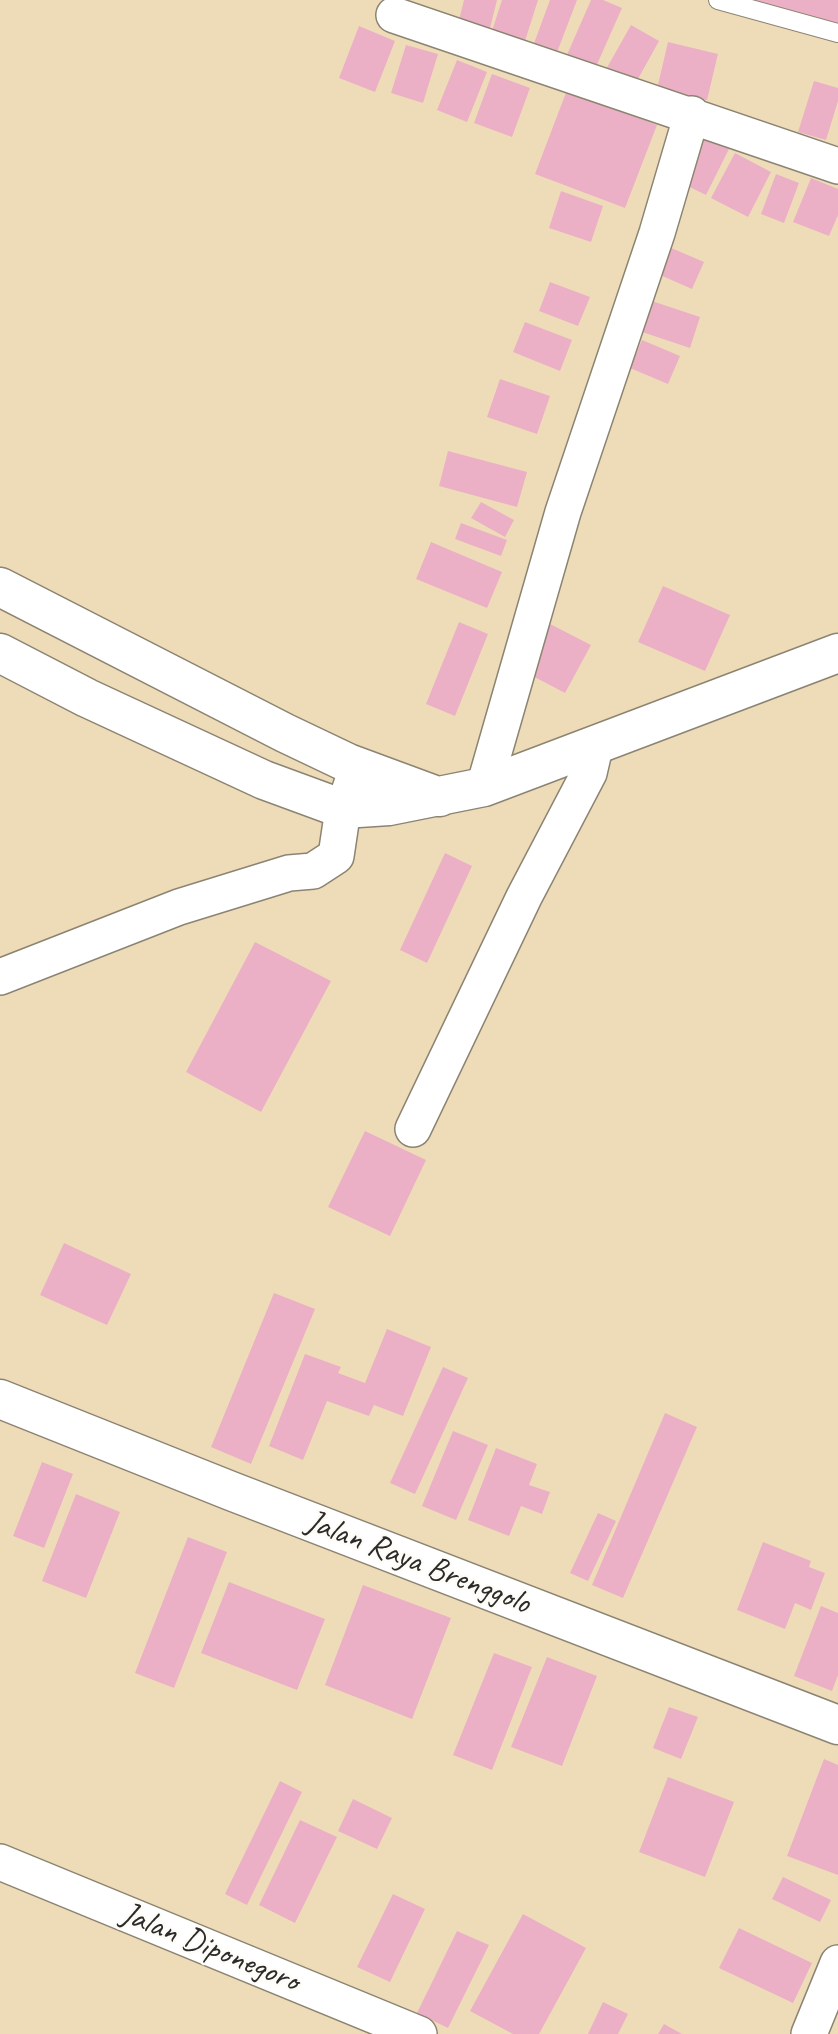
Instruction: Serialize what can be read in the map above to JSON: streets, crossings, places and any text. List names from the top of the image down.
{
  "streets": {
    "main road": ["Jalan Raya Brenggolo"],
    "street": ["Jalan Diponegoro"]
  }
}
